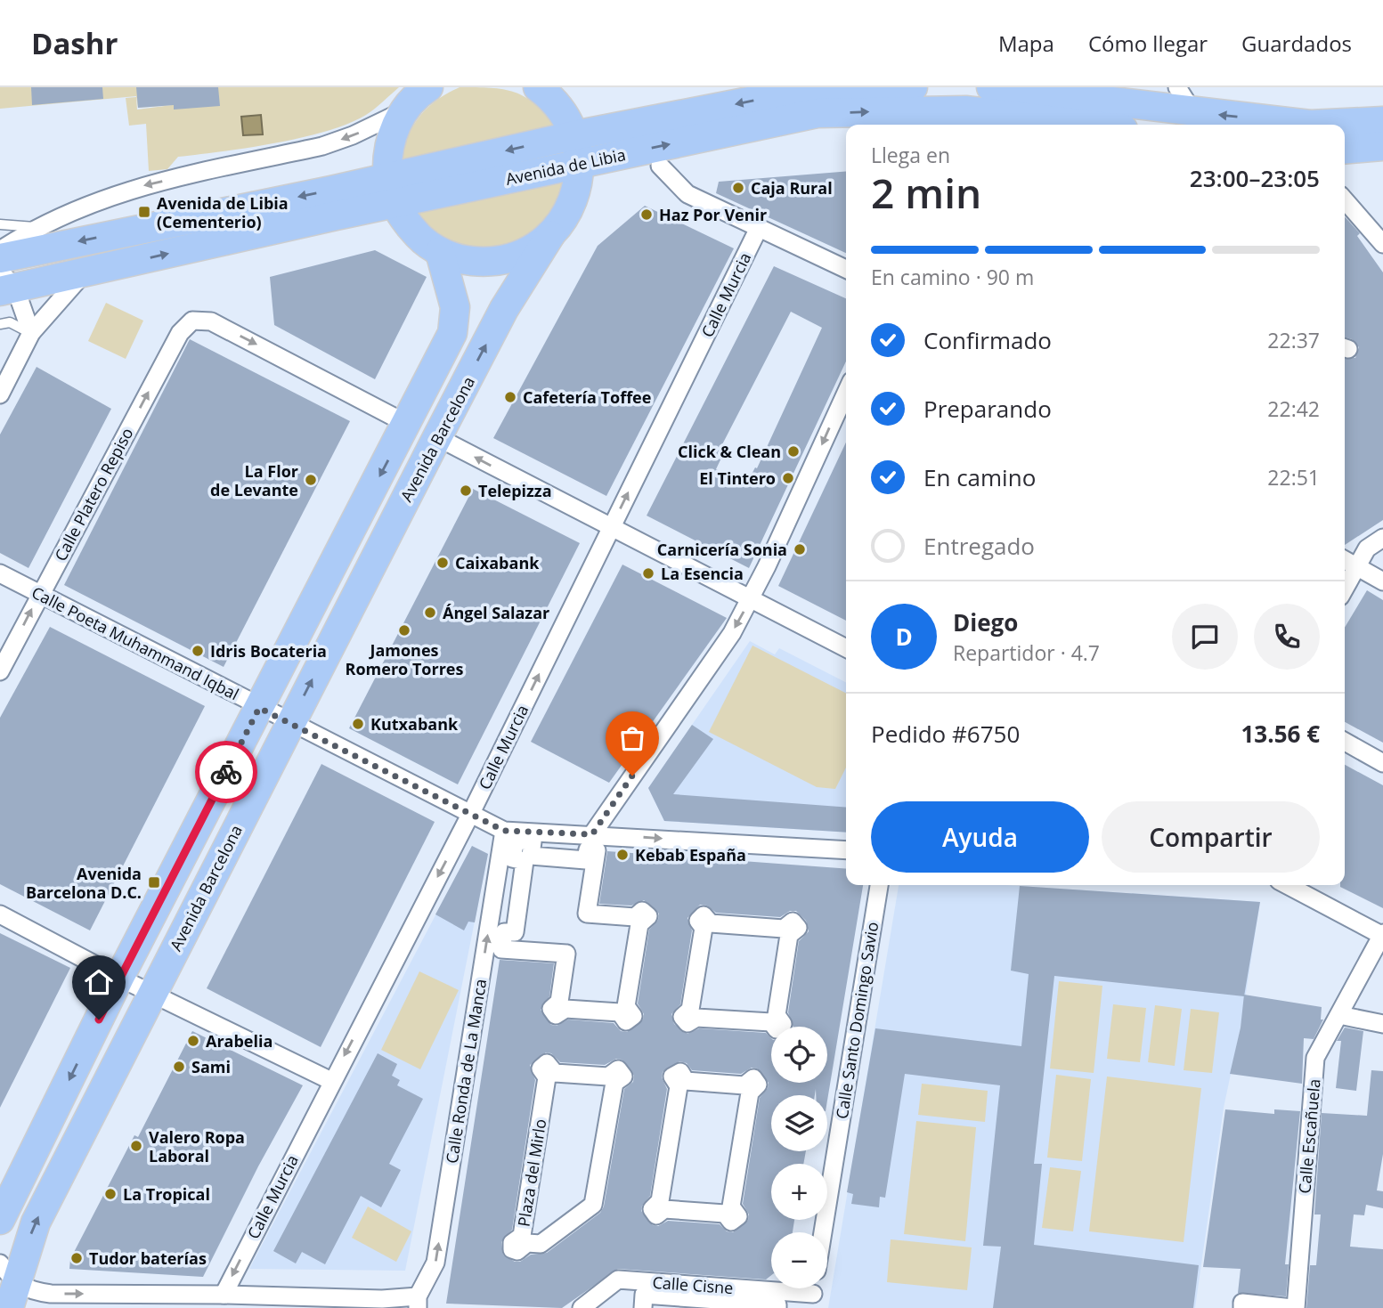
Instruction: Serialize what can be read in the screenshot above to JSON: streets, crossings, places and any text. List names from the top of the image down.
{
  "streets": {
    "main road": ["Avenida de Libia", "Avenida Barcelona"],
    "street": [
      "Calle Murcia",
      "Calle Platero Repiso",
      "Calle Poeta Muhammand Iqbal",
      "Calle Santo Domingo Savio",
      "Calle Ronda de La Manca",
      "Calle Escañuela",
      "Plaza del Mirlo",
      "Calle Cisne"
    ]
  },
  "crossings": [
    ["Avenida de Libia", "Avenida Barcelona"],
    ["Calle Murcia", "Calle Poeta Muhammand Iqbal"],
    ["Avenida Barcelona", "Calle Platero Repiso"],
    ["Avenida Barcelona", "Calle Poeta Muhammand Iqbal"],
    ["Calle Platero Repiso", "Calle Poeta Muhammand Iqbal"],
    ["Calle Poeta Muhammand Iqbal", "Calle Ronda de La Manca"]
  ],
  "one_way": ["Calle Ronda de La Manca"],
  "places": {
    "other": [
      "Caja Rural",
      "Haz Por Venir",
      "Cafetería Toffee",
      "Click & Clean",
      "El Tintero",
      "La Flor de Levante",
      "Telepizza",
      "Carnicería Sonia",
      "Caixabank",
      "La Esencia",
      "Ángel Salazar",
      "Jamones Romero Torres",
      "Idris Bocateria",
      "Kutxabank",
      "Kebab España",
      "Arabelia",
      "Sami",
      "Valero Ropa Laboral",
      "La Tropical",
      "Tudor baterías"
    ],
    "transit": ["Avenida de Libia (Cementerio)", "Avenida Barcelona D.C."]
  },
  "page": {
    "header": "Dashr",
    "nav": ["Mapa", "Cómo llegar", "Guardados"],
    "heading": ["2 min", "Llega en", "23:00–23:05"],
    "panel": [
      "Diego",
      "Repartidor · 4.7",
      "Pedido #6750",
      "13.56 €"
    ],
    "bar": "En camino · 90 m",
    "list": [
      ["Confirmado", "22:37"],
      ["Preparando", "22:42"],
      ["En camino", "22:51"],
      "Entregado"
    ],
    "round": "D",
    "buttons": ["Ayuda", "Compartir"],
    "map_buttons": ["+", "−"]
  }
}
